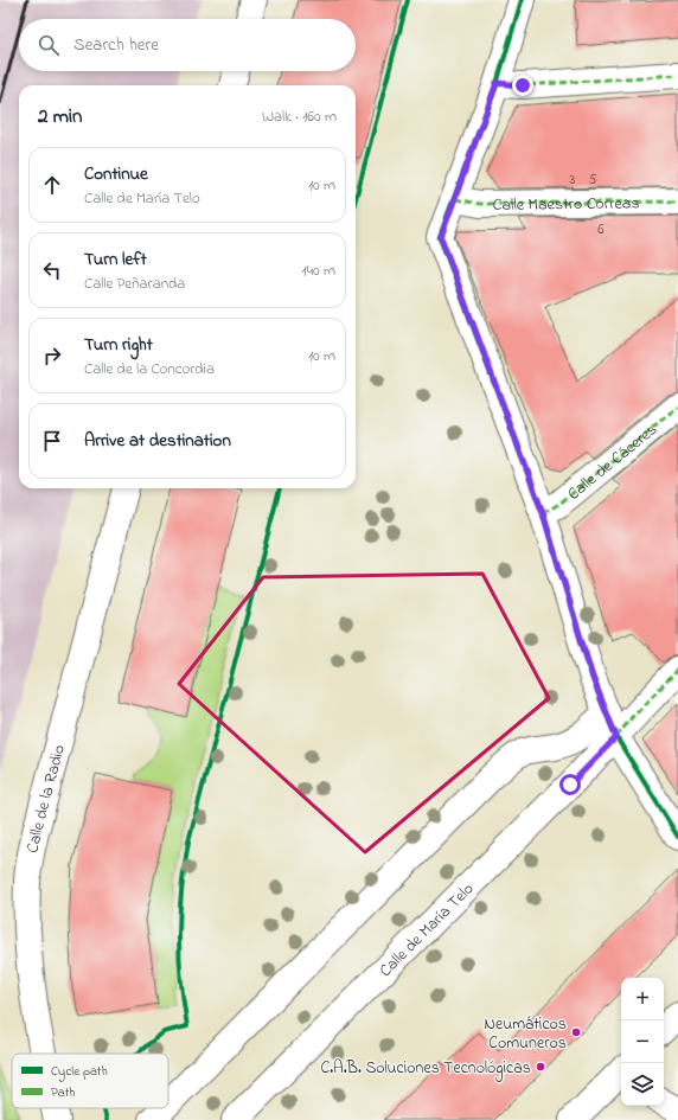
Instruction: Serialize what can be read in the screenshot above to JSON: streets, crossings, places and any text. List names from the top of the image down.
{
  "streets": {
    "street": [
      "Calle Maestro Correas",
      "Calle de Cáceres",
      "Calle de la Radio",
      "Calle de María Telo"
    ]
  },
  "places": ["Neumáticos Comuneros", "C.A.B. Soluciones Tecnológicas"],
  "house_numbers": ["3", "5", "6"],
  "legend": ["Cycle path", "Path"],
  "page": {
    "search": "Search here",
    "heading": ["2 min", "Walk · 160 m"],
    "list": [
      ["Continue", "Calle de María Telo", "10 m"],
      ["Turn left", "Calle Peñaranda", "140 m"],
      ["Turn right", "Calle de la Concordia", "10 m"],
      "Arrive at destination"
    ],
    "map_buttons": ["+", "−"]
  }
}
